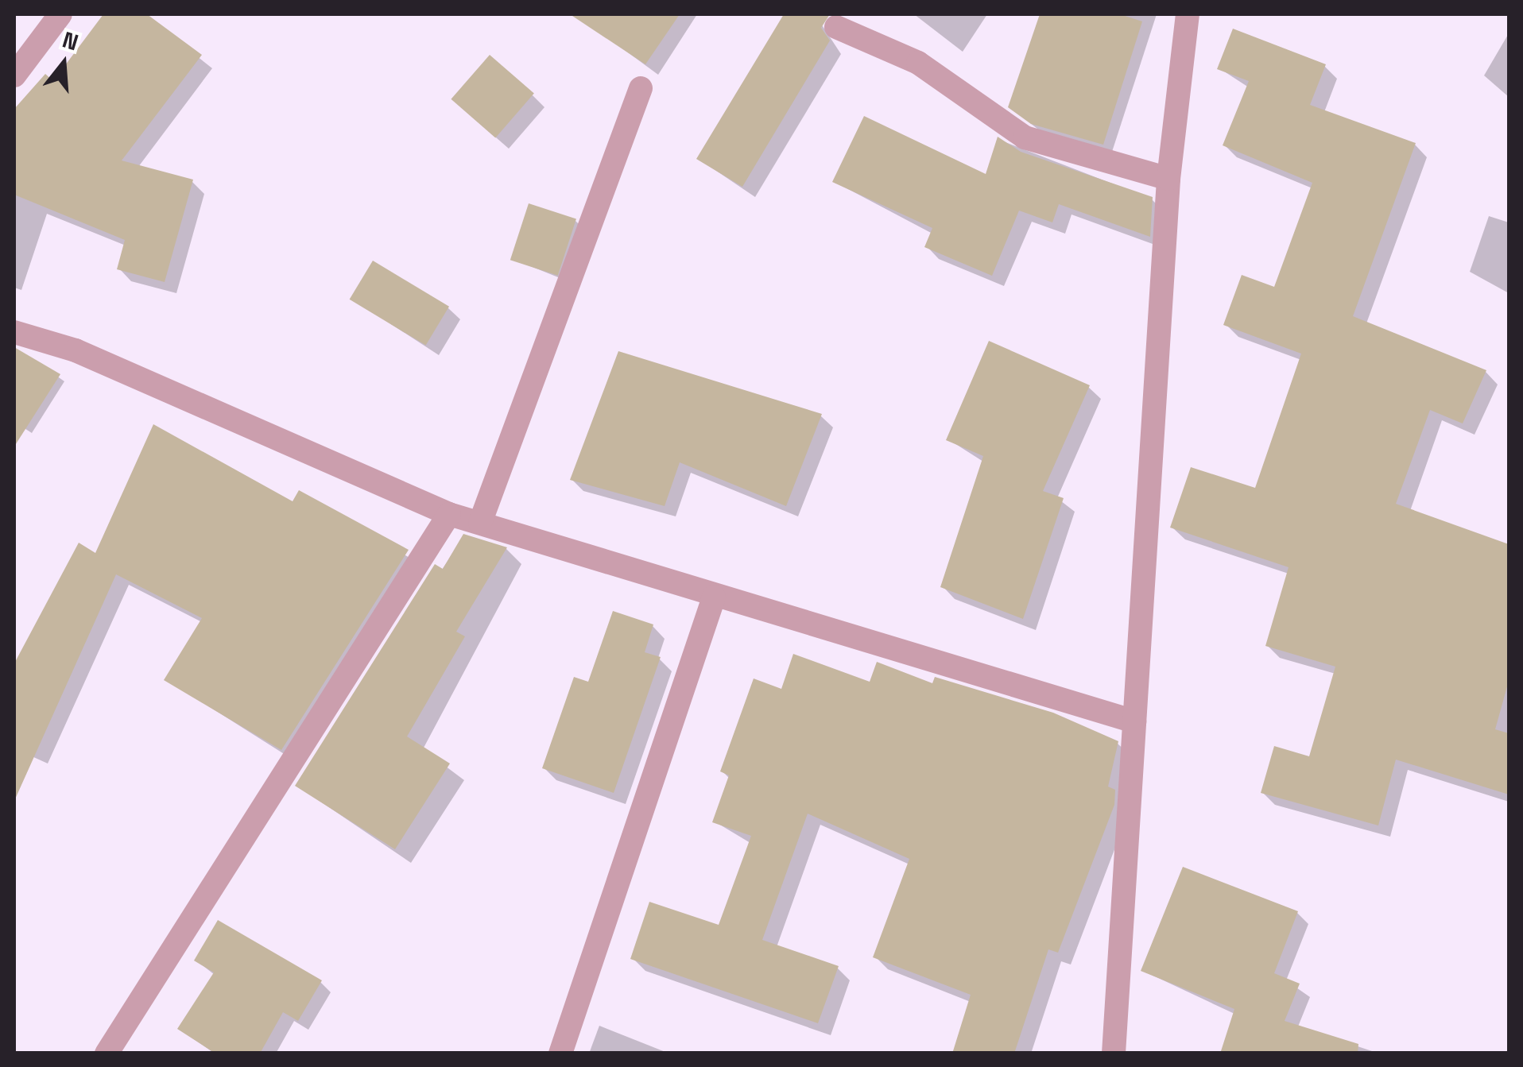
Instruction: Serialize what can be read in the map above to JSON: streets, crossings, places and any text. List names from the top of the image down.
{
  "north": "top"
}
